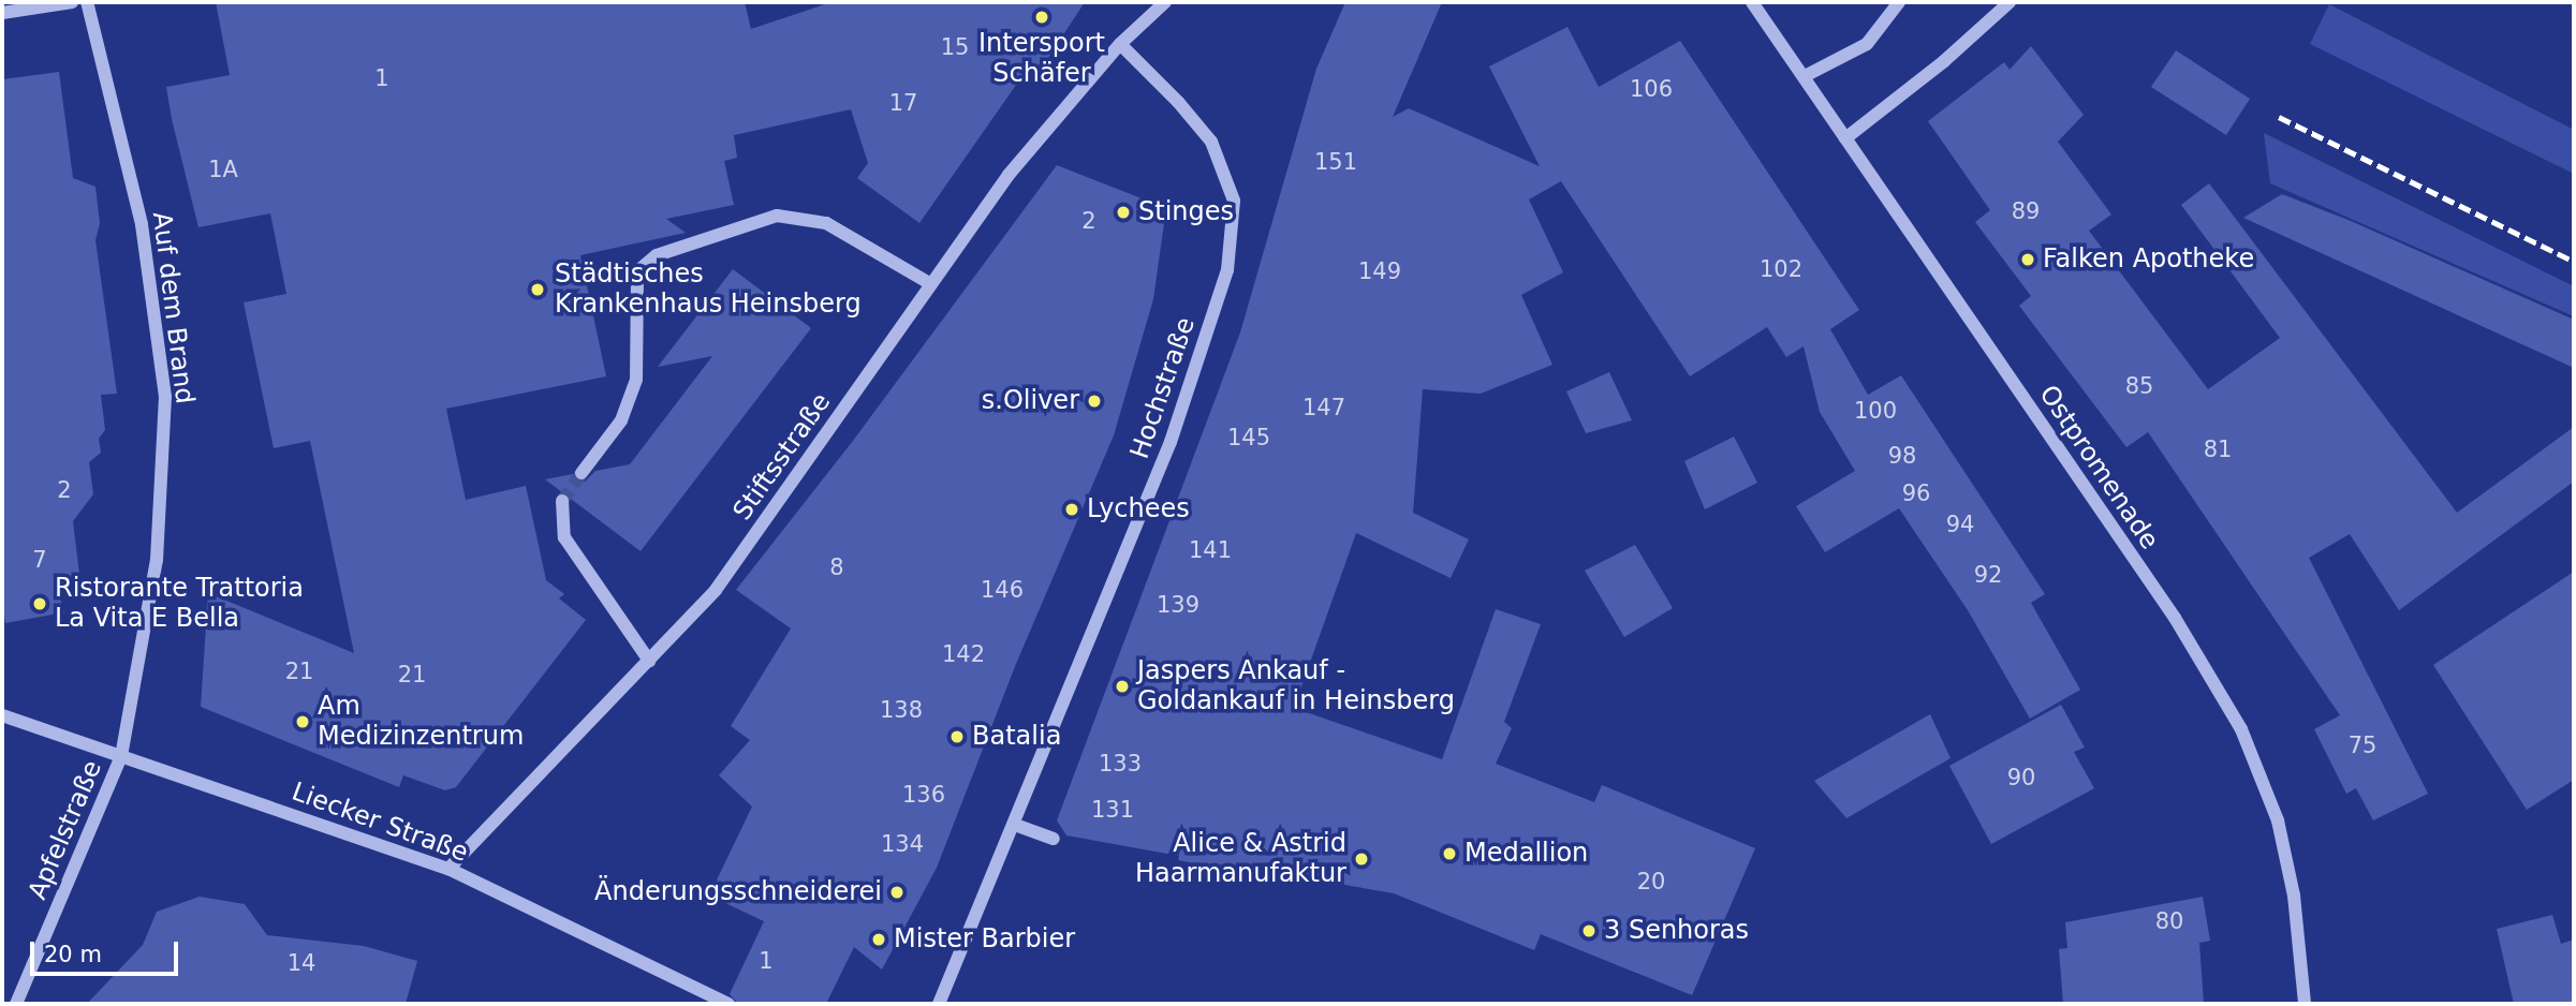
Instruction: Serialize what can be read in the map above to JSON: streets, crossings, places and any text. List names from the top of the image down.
{
  "streets": {
    "street": [
      "Auf dem Brand",
      "Hochstraße",
      "Stiftsstraße",
      "Ostpromenade",
      "Liecker Straße",
      "Apfelstraße"
    ]
  },
  "crossings": [
    ["Auf dem Brand", "Liecker Straße"],
    ["Auf dem Brand", "Apfelstraße"],
    ["Hochstraße", "Stiftsstraße"],
    ["Stiftsstraße", "Liecker Straße"],
    ["Liecker Straße", "Apfelstraße"]
  ],
  "places": [
    "Intersport Schäfer",
    "Stinges",
    "Falken Apotheke",
    "Städtisches Krankenhaus Heinsberg",
    "s.Oliver",
    "Lychees",
    "Ristorante Trattoria La Vita E Bella",
    "Jaspers Ankauf - Goldankauf in Heinsberg",
    "Am Medizinzentrum",
    "Batalia",
    "Medallion",
    "Alice & Astrid Haarmanufaktur",
    "Änderungsschneiderei",
    "3 Senhoras",
    "Mister Barbier"
  ],
  "house_numbers": [
    "15",
    "1",
    "106",
    "17",
    "151",
    "1A",
    "89",
    "2",
    "102",
    "149",
    "85",
    "147",
    "100",
    "145",
    "81",
    "98",
    "2",
    "96",
    "94",
    "141",
    "7",
    "8",
    "92",
    "146",
    "139",
    "142",
    "21",
    "21",
    "138",
    "75",
    "133",
    "90",
    "136",
    "131",
    "134",
    "20",
    "80",
    "1",
    "14"
  ],
  "scale_bar": "20 m"
}
